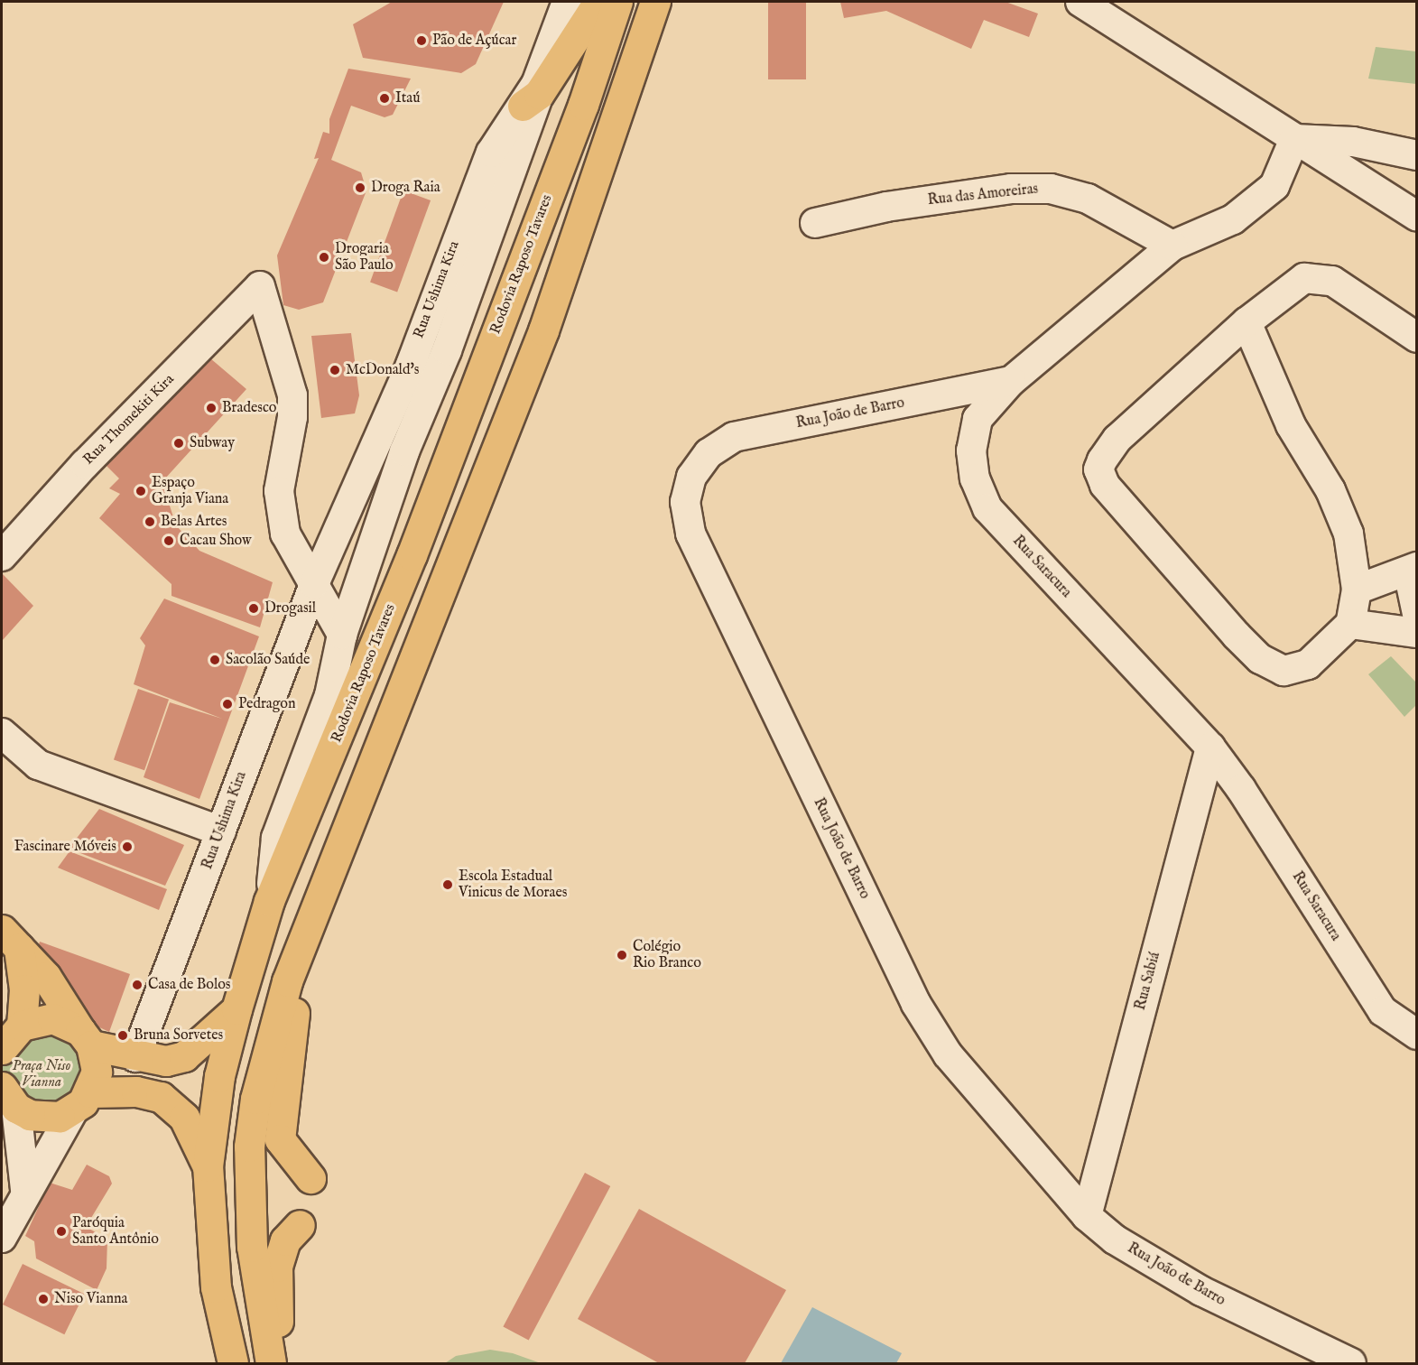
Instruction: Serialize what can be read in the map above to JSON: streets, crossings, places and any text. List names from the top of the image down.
{
  "streets": {
    "main road": ["Rodovia Raposo Tavares"],
    "street": [
      "Rua das Amoreiras",
      "Rua Ushima Kira",
      "Rua João de Barro",
      "Rua Thomekiti Kira",
      "Rua Saracura",
      "Rua Sabiá"
    ]
  },
  "crossings": [
    ["Rua das Amoreiras", "Rua Saracura"],
    ["Rua Ushima Kira", "Rua Thomekiti Kira"],
    ["Rua João de Barro", "Rua Saracura"],
    ["Rua João de Barro", "Rua Sabiá"],
    ["Rua Saracura", "Rua Sabiá"]
  ],
  "parks": ["Praça Niso Vianna"],
  "places": [
    "Pão de Açúcar",
    "Itaú",
    "Droga Raia",
    "Drogaria São Paulo",
    "McDonald's",
    "Bradesco",
    "Subway",
    "Espaço Granja Viana",
    "Belas Artes",
    "Cacau Show",
    "Drogasil",
    "Sacolão Saúde",
    "Pedragon",
    "Fascinare Móveis",
    "Escola Estadual Vinicus de Moraes",
    "Colégio Rio Branco",
    "Casa de Bolos",
    "Bruna Sorvetes",
    "Paróquia Santo Antônio",
    "Niso Vianna"
  ]
}
